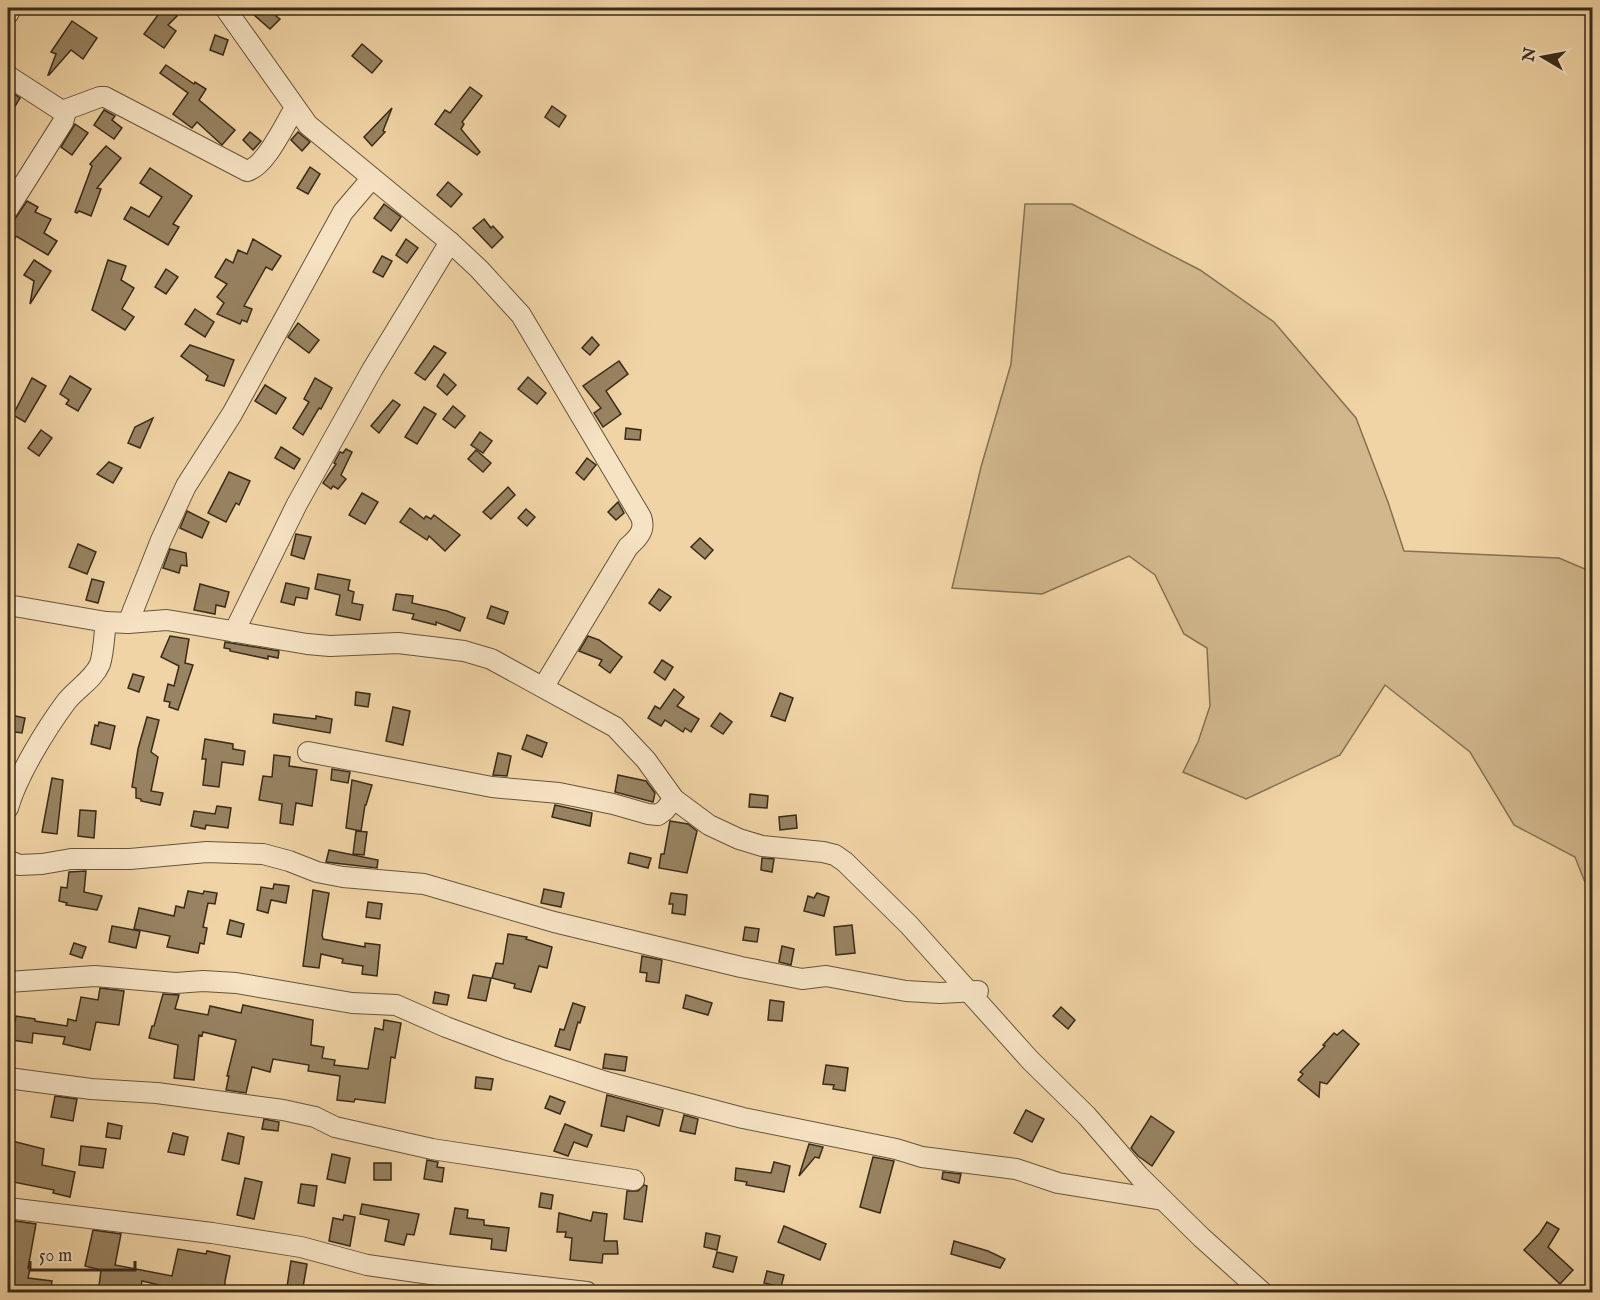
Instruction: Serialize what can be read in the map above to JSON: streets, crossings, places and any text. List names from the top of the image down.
{
  "scale_bar": "50 m",
  "north": "left"
}
